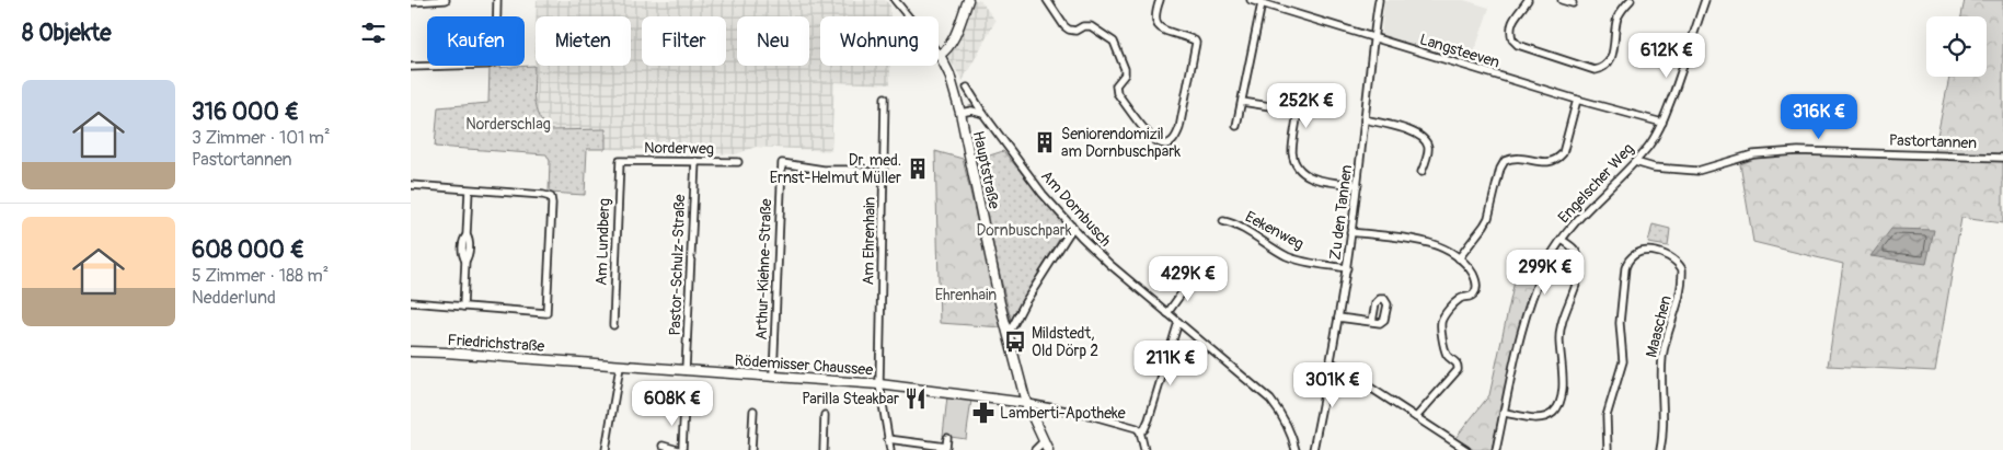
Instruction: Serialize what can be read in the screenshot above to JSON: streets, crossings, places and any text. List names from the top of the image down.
{
  "streets": {
    "street": [
      "Langsteeven",
      "Pastortannen",
      "Norderweg",
      "Hauptstraße",
      "Engelscher Weg",
      "Am Dornbusch",
      "Zu den Tannen",
      "Eekenweg",
      "Am Ehrenhain",
      "Am Lundberg",
      "Pastor-Schulz-Straße",
      "Arthur-Kiehne-Straße",
      "Maaschen",
      "Friedrichstraße",
      "Rödemisser Chaussee"
    ]
  },
  "crossings": [
    ["Langsteeven", "Engelscher Weg"],
    ["Langsteeven", "Zu den Tannen"],
    ["Pastortannen", "Engelscher Weg"],
    ["Norderweg", "Am Lundberg"],
    ["Norderweg", "Pastor-Schulz-Straße"],
    ["Hauptstraße", "Rödemisser Chaussee"],
    ["Zu den Tannen", "Eekenweg"],
    ["Am Ehrenhain", "Arthur-Kiehne-Straße"],
    ["Am Ehrenhain", "Rödemisser Chaussee"],
    ["Pastor-Schulz-Straße", "Rödemisser Chaussee"],
    ["Arthur-Kiehne-Straße", "Rödemisser Chaussee"],
    ["Friedrichstraße", "Rödemisser Chaussee"]
  ],
  "parks": ["Norderschlag", "Dornbuschpark", "Ehrenhain"],
  "places": {
    "building": ["Seniorendomizil am Dornbuschpark", "Dr. med. Ernst-Helmut Müller"],
    "bus stop": ["Mildstedt, Old Dörp 2"],
    "restaurant": ["Parilla Steakbar"],
    "pharmacy": ["Lamberti-Apotheke"]
  },
  "page": {
    "heading": "8 Objekte",
    "chip": [
      "Kaufen",
      "Mieten",
      "Filter",
      "Neu",
      "Wohnung"
    ],
    "price": [
      "612K €",
      "252K €",
      "316K €",
      "299K €",
      "429K €",
      "211K €",
      "301K €",
      "608K €"
    ],
    "list": [
      {
        "name": "316 000 €",
        "note": "3 Zimmer · 101 m² · Pastortannen"
      },
      {
        "name": "608 000 €",
        "note": "5 Zimmer · 188 m² · Nedderlund"
      }
    ]
  }
}
